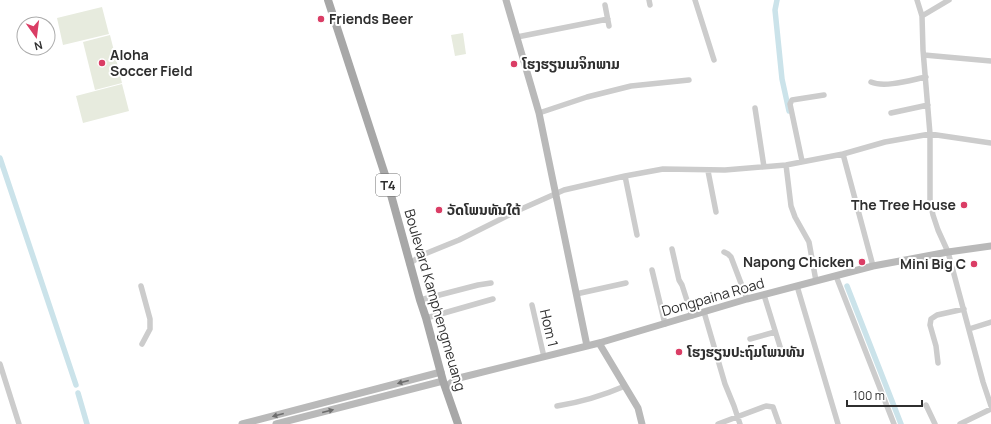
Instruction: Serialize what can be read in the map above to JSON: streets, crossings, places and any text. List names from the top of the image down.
{
  "streets": {
    "main road": ["T4", "Boulevard Kamphengmeuang"],
    "street": ["Dongpaina Road", "Hom 1"]
  },
  "crossings": [
    ["Dongpaina Road", "Boulevard Kamphengmeuang"],
    ["Dongpaina Road", "Hom 1"]
  ],
  "places": [
    "Friends Beer",
    "Aloha Soccer Field",
    "ໂຮງຮຽນເມຈິກພາມ",
    "The Tree House",
    "ວັດໂພນທັນໃຕ້",
    "Napong Chicken",
    "Mini Big C",
    "ໂຮງຮຽນປະຖົມໂພນທັນ"
  ],
  "scale_bar": "100 m",
  "north": "bottom"
}
